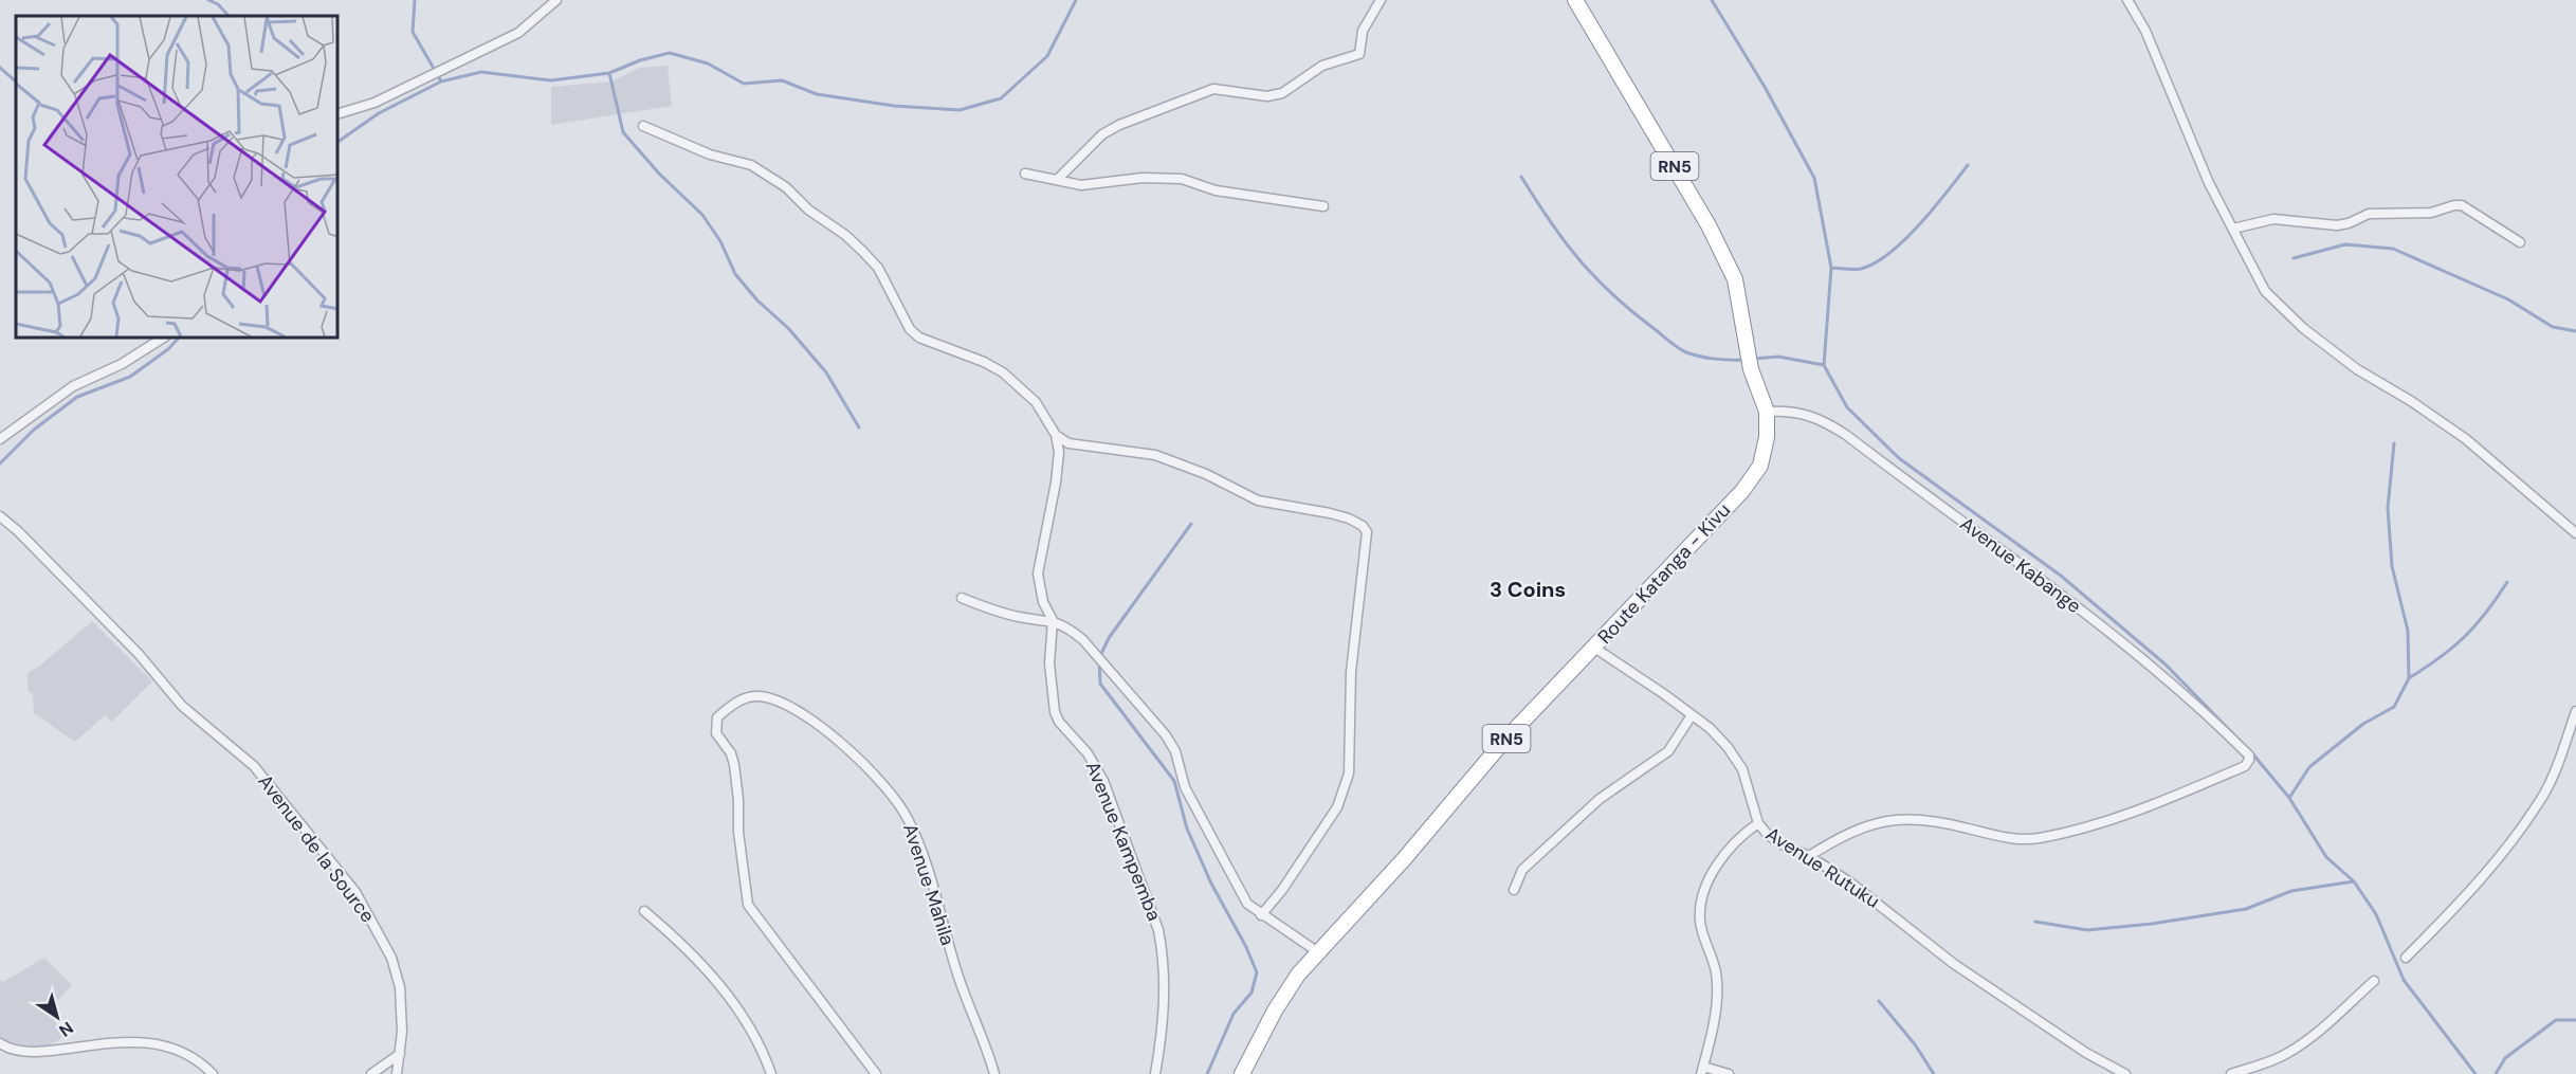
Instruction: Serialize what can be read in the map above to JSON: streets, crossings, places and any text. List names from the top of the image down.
{
  "streets": {
    "highway": ["RN5", "Route Katanga - Kivu"],
    "street": [
      "Avenue Kabange",
      "Avenue Kampemba",
      "Avenue de la Source",
      "Avenue Rutuku",
      "Avenue Mahila"
    ]
  },
  "crossings": [
    ["Avenue Kabange", "Route Katanga - Kivu"],
    ["Avenue Kabange", "Avenue Rutuku"],
    ["Route Katanga - Kivu", "Avenue Rutuku"]
  ],
  "districts": ["3 Coins"],
  "north": "bottom right"
}
